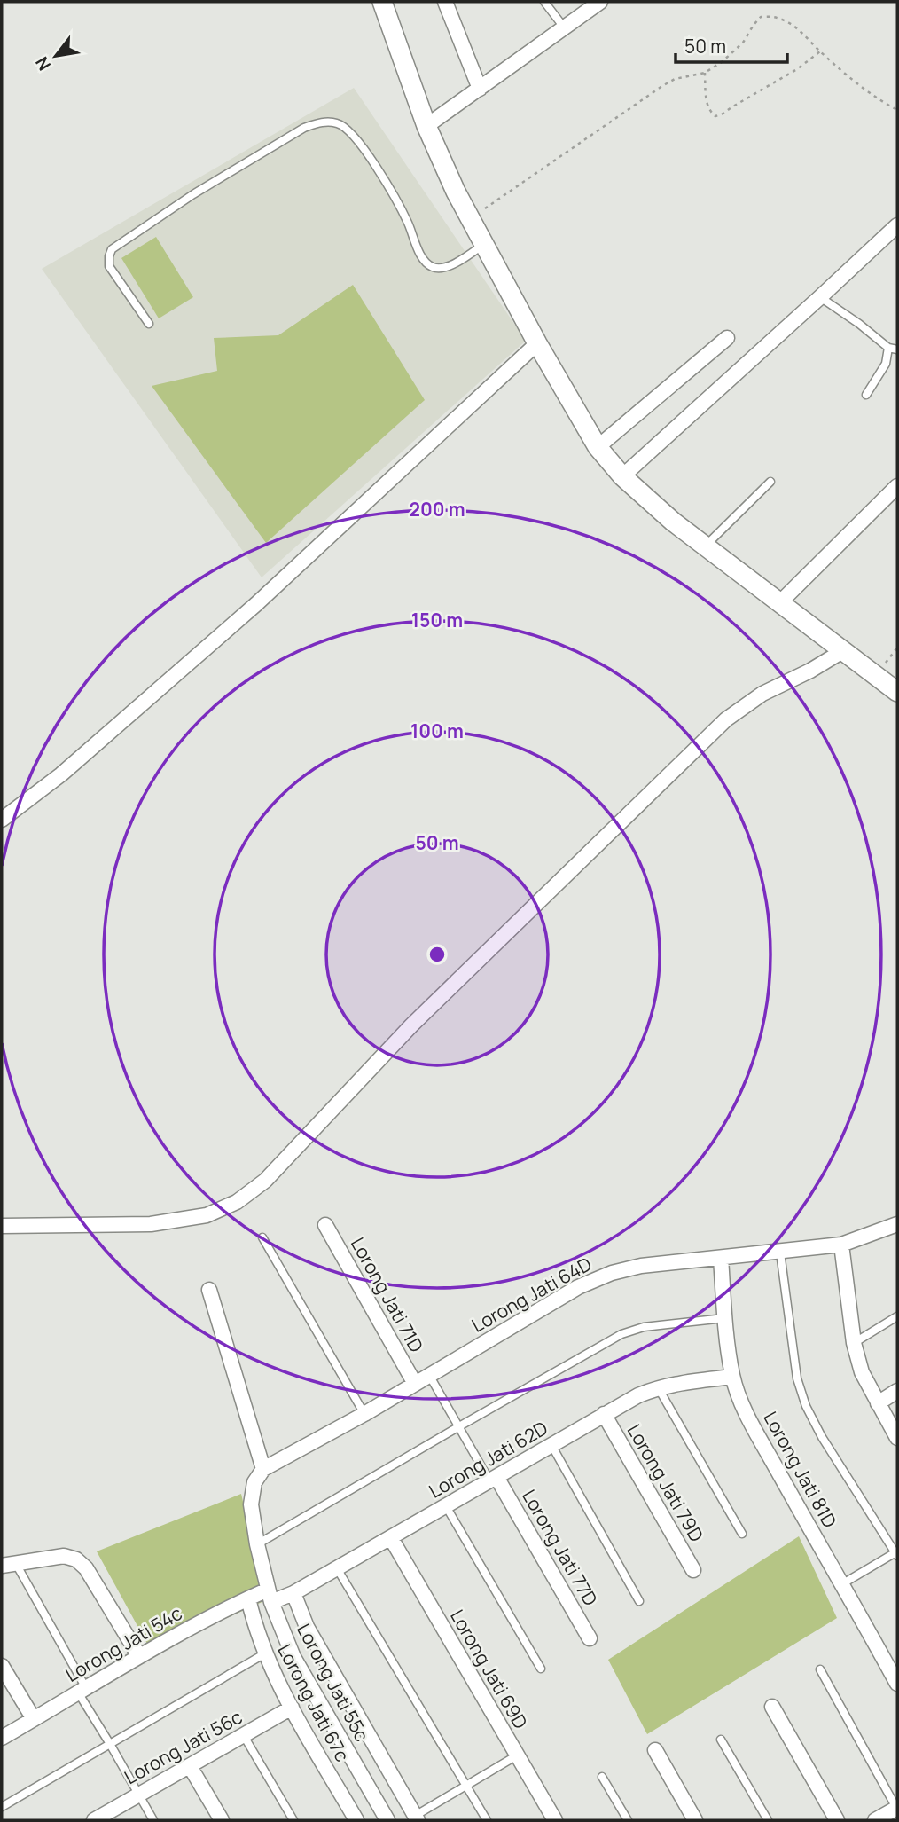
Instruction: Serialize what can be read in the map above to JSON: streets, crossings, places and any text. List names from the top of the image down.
{
  "streets": {
    "street": [
      "Lorong Jati 71D",
      "Lorong Jati 64D",
      "Lorong Jati 62D",
      "Lorong Jati 81D",
      "Lorong Jati 79D",
      "Lorong Jati 77D",
      "Lorong Jati 54c",
      "Lorong Jati 69D",
      "Lorong Jati 55c",
      "Lorong Jati 67c",
      "Lorong Jati 56c"
    ]
  },
  "crossings": [
    ["Lorong Jati 71D", "Lorong Jati 64D"],
    ["Lorong Jati 64D", "Lorong Jati 81D"],
    ["Lorong Jati 64D", "Lorong Jati 55c"],
    ["Lorong Jati 62D", "Lorong Jati 81D"],
    ["Lorong Jati 62D", "Lorong Jati 79D"],
    ["Lorong Jati 62D", "Lorong Jati 77D"],
    ["Lorong Jati 62D", "Lorong Jati 54c"],
    ["Lorong Jati 62D", "Lorong Jati 69D"],
    ["Lorong Jati 62D", "Lorong Jati 55c"],
    ["Lorong Jati 54c", "Lorong Jati 55c"],
    ["Lorong Jati 54c", "Lorong Jati 67c"],
    ["Lorong Jati 67c", "Lorong Jati 56c"]
  ],
  "scale_bar": "50 m",
  "north": "bottom left",
  "rings": [
    "200 m",
    "150 m",
    "100 m",
    "50 m"
  ]
}
